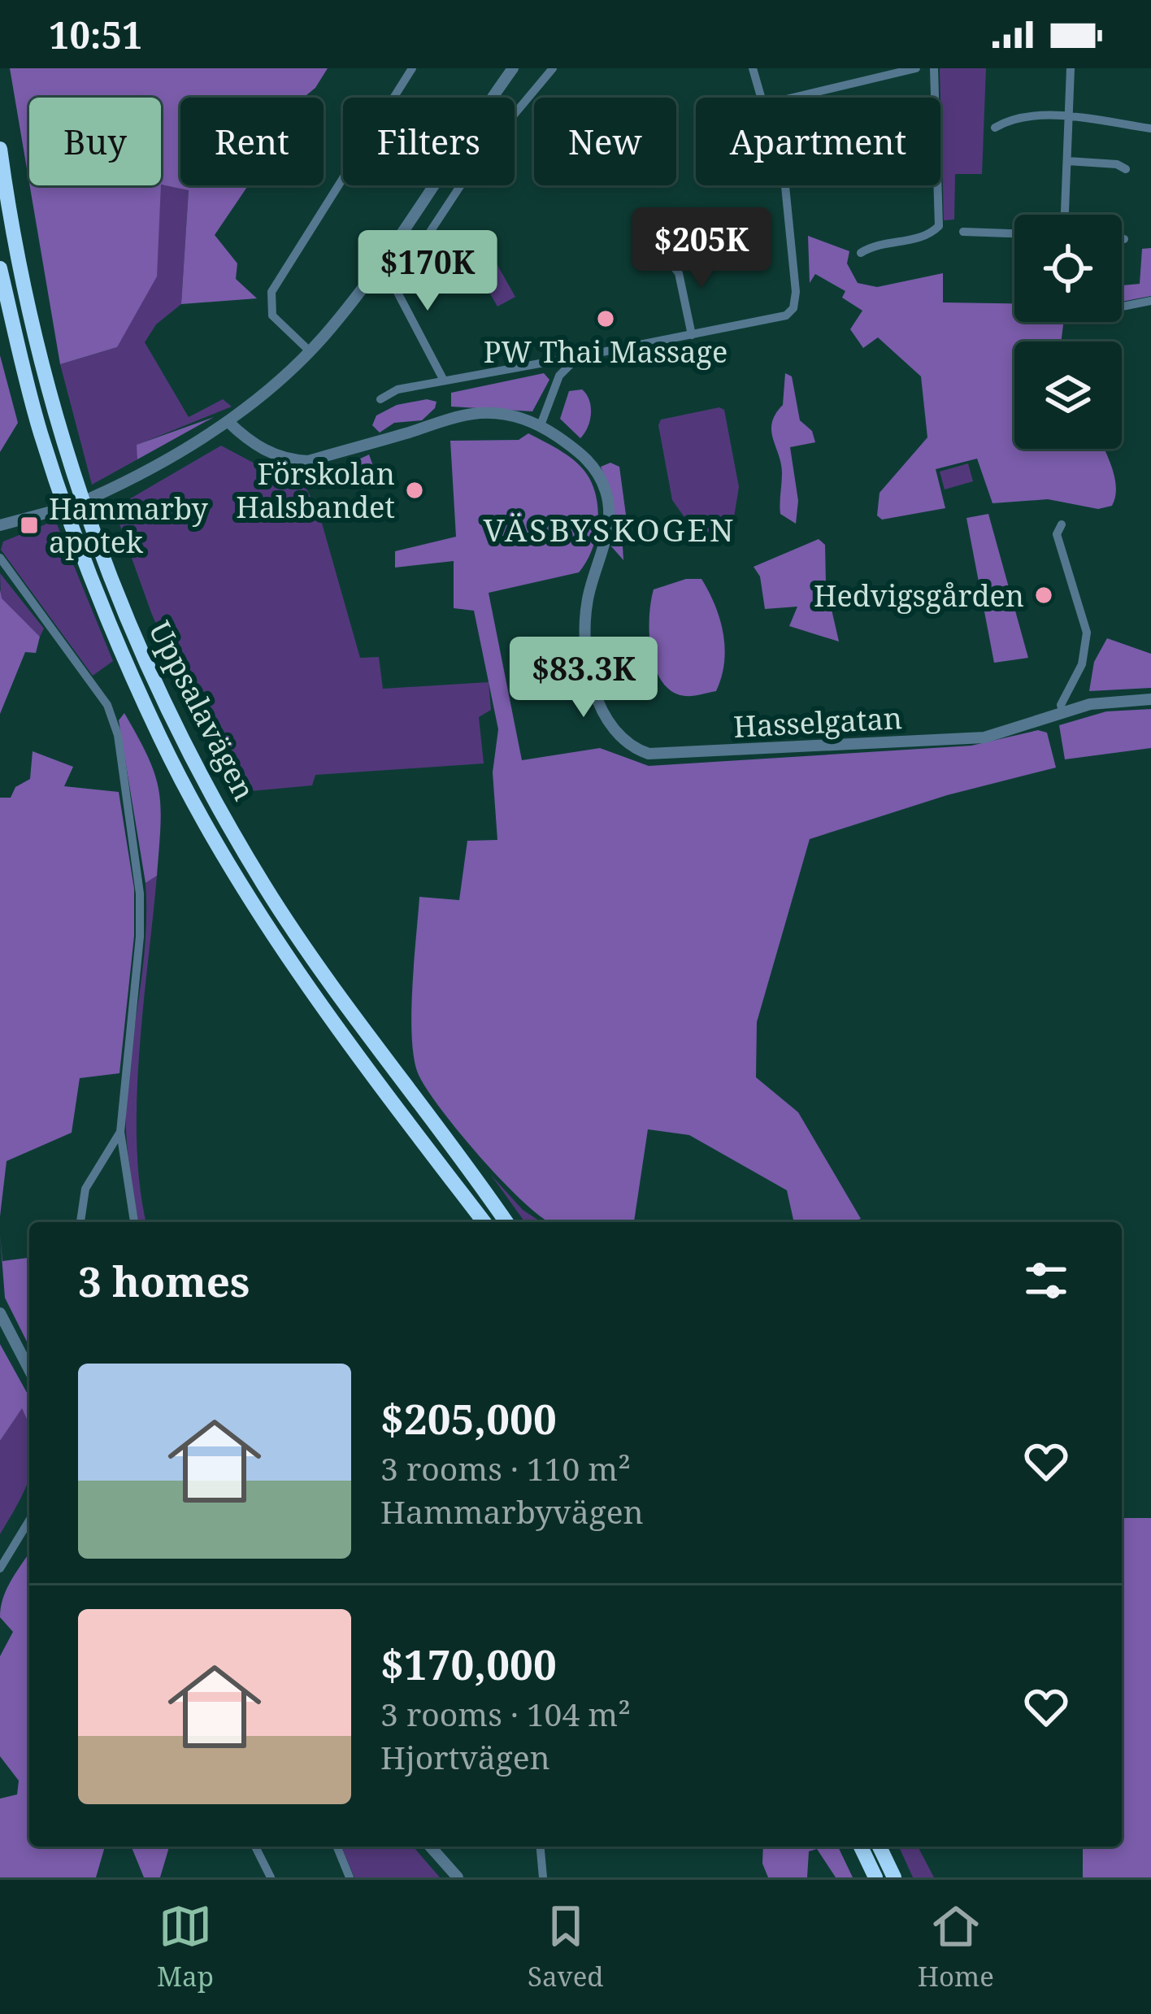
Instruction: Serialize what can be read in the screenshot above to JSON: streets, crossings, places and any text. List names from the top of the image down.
{
  "streets": {
    "highway": ["Uppsalavägen"],
    "street": ["Hasselgatan"]
  },
  "districts": ["VÄSBYSKOGEN"],
  "places": {
    "other": ["PW Thai Massage", "Förskolan Halsbandet", "Hedvigsgården"],
    "transit": ["Hammarby apotek"]
  },
  "page": {
    "status": "10:51",
    "chip": [
      "Buy",
      "Rent",
      "Filters",
      "New",
      "Apartment"
    ],
    "price": ["$205K", "$170K", "$83.3K"],
    "heading": "3 homes",
    "list": [
      {
        "name": "$205,000",
        "note": "3 rooms · 110 m² · Hammarbyvägen"
      },
      {
        "name": "$170,000",
        "note": "3 rooms · 104 m² · Hjortvägen"
      }
    ],
    "tabs": ["Map", "Saved", "Home"]
  }
}
